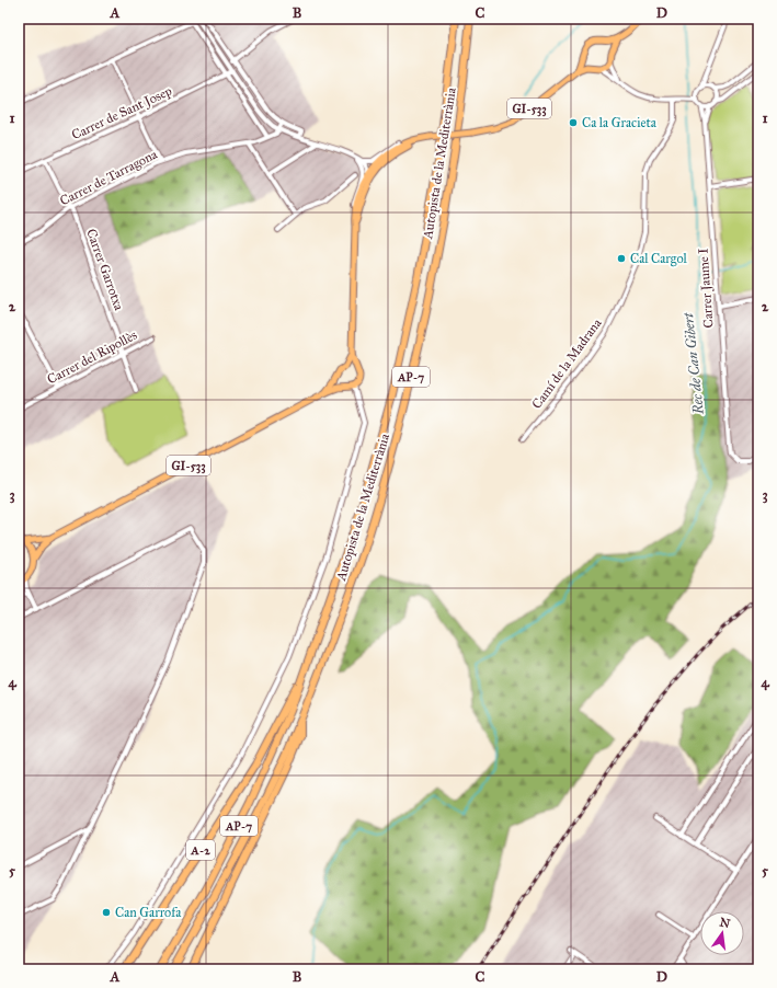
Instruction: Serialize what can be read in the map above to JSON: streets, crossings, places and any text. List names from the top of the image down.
{
  "streets": {
    "highway": ["Autopista de la Mediterrània", "AP-7", "A-2"],
    "main road": ["GI-533"],
    "street": [
      "Carrer de Sant Josep",
      "Carrer de Tarragona",
      "Carrer Garrotxa",
      "Carrer Jaume I",
      "Carrer del Ripollès",
      "Camí de la Madrana"
    ]
  },
  "crossings": [
    ["Carrer de Sant Josep", "Carrer Garrotxa"],
    ["Autopista de la Mediterrània", "A-2"],
    ["Carrer de Tarragona", "Carrer Garrotxa"],
    ["Carrer Garrotxa", "Carrer del Ripollès"]
  ],
  "water": ["Rec de Can Gibert"],
  "places": ["Ca la Gracieta", "Cal Cargol", "Can Garrofa"],
  "north": "top",
  "grid": {
    "columns": [
      "A",
      "B",
      "C",
      "D"
    ],
    "rows": [
      "1",
      "2",
      "3",
      "4",
      "5"
    ]
  }
}
